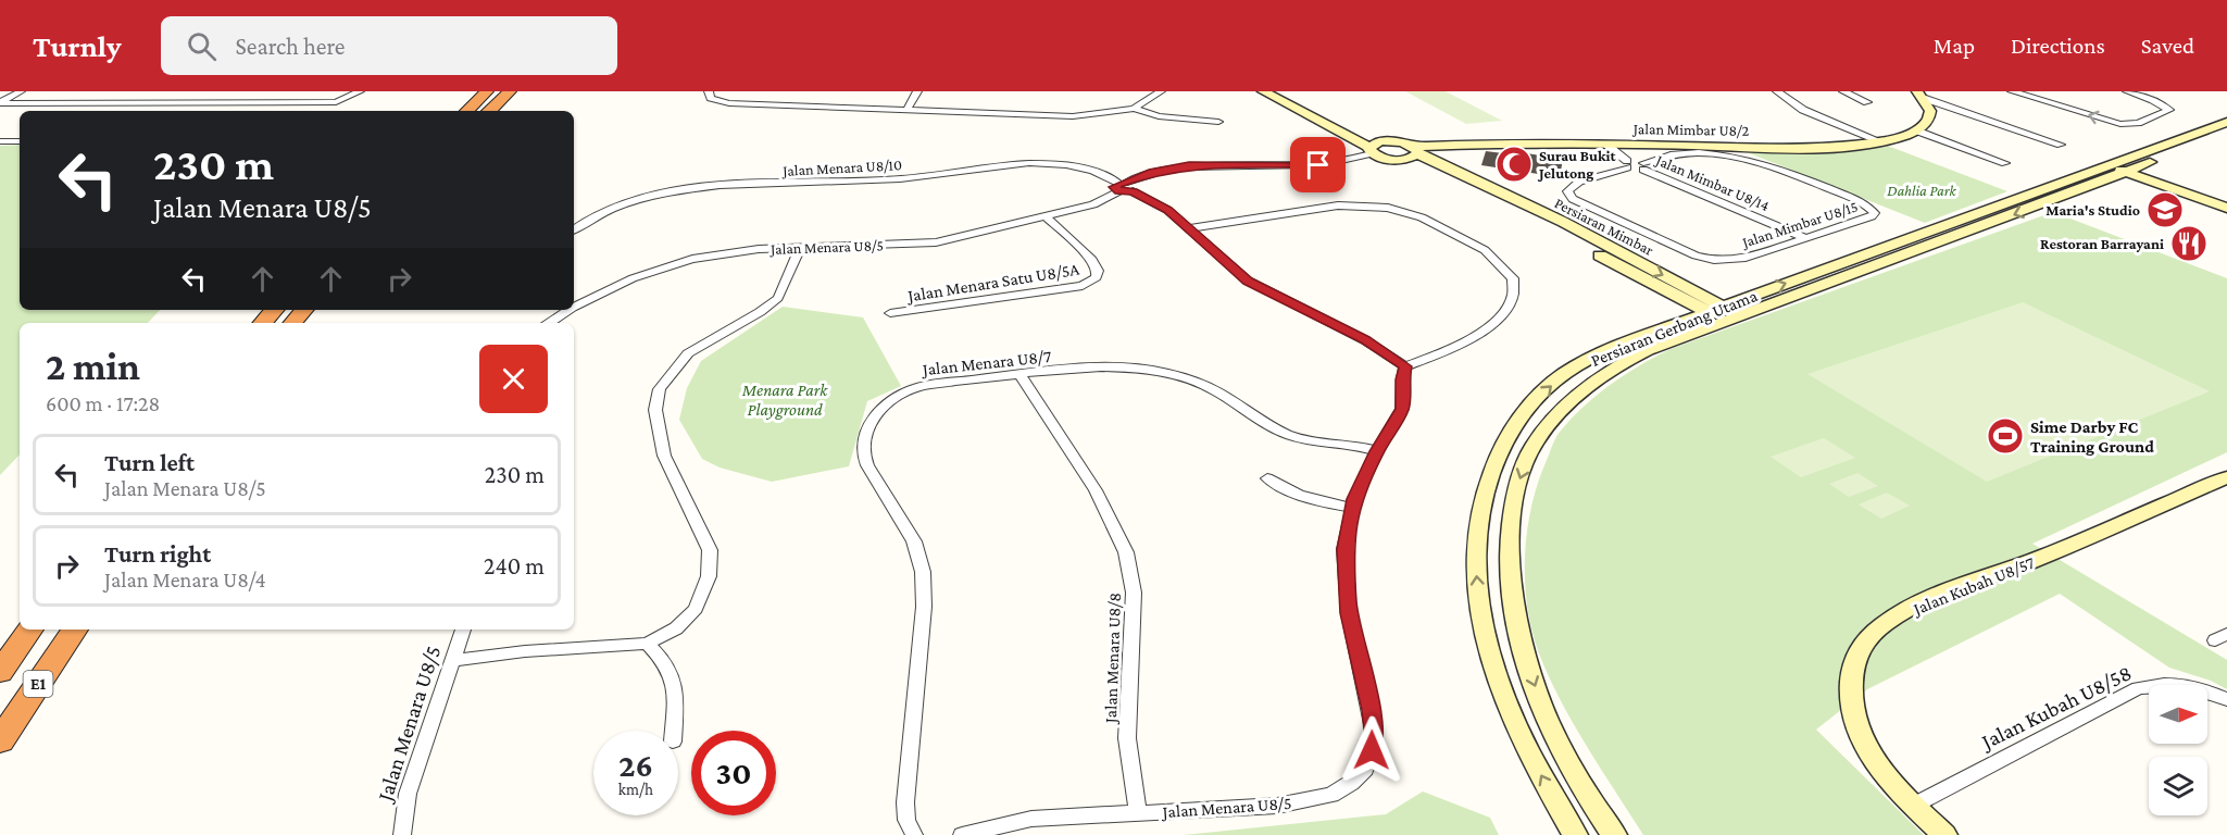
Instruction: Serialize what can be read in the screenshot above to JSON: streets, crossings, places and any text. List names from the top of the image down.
{
  "streets": {
    "highway": ["E1"],
    "main road": [
      "Jalan Mimbar U8/2",
      "Persiaran Mimbar",
      "Persiaran Gerbang Utama",
      "Jalan Kubah U8/57"
    ],
    "street": [
      "Jalan Menara U8/10",
      "Jalan Mimbar U8/14",
      "Jalan Mimbar U8/15",
      "Jalan Menara U8/5",
      "Jalan Menara Satu U8/5A",
      "Jalan Menara U8/7",
      "Jalan Menara U8/8",
      "Jalan Kubah U8/58"
    ]
  },
  "crossings": [
    ["Jalan Mimbar U8/2", "Persiaran Mimbar"],
    ["Jalan Menara U8/10", "Jalan Menara U8/5"],
    ["Jalan Mimbar U8/14", "Jalan Mimbar U8/15"],
    ["Persiaran Mimbar", "Persiaran Gerbang Utama"],
    ["Jalan Menara U8/5", "Jalan Menara Satu U8/5A"],
    ["Jalan Menara U8/5", "Jalan Menara U8/7"],
    ["Jalan Menara U8/5", "Jalan Menara U8/8"],
    ["Jalan Menara U8/7", "Jalan Menara U8/8"],
    ["Jalan Kubah U8/57", "Jalan Kubah U8/58"]
  ],
  "parks": ["Dahlia Park", "Menara Park Playground"],
  "places": {
    "mosque": ["Surau Bukit Jelutong"],
    "school or university": ["Maria's Studio"],
    "restaurant": ["Restoran Barrayani"],
    "sports": ["Sime Darby FC Training Ground"]
  },
  "north": "right",
  "page": {
    "header": "Turnly",
    "search": "Search here",
    "nav": ["Map", "Directions", "Saved"],
    "turn": ["230 m", "Jalan Menara U8/5"],
    "heading": ["2 min", "600 m · 17:28"],
    "list": [
      {
        "name": "Turn left",
        "note": "Jalan Menara U8/5",
        "value": "230 m"
      },
      {
        "name": "Turn right",
        "note": "Jalan Menara U8/4",
        "value": "240 m"
      }
    ],
    "speed": "26 km/h",
    "limit": "30"
  }
}
